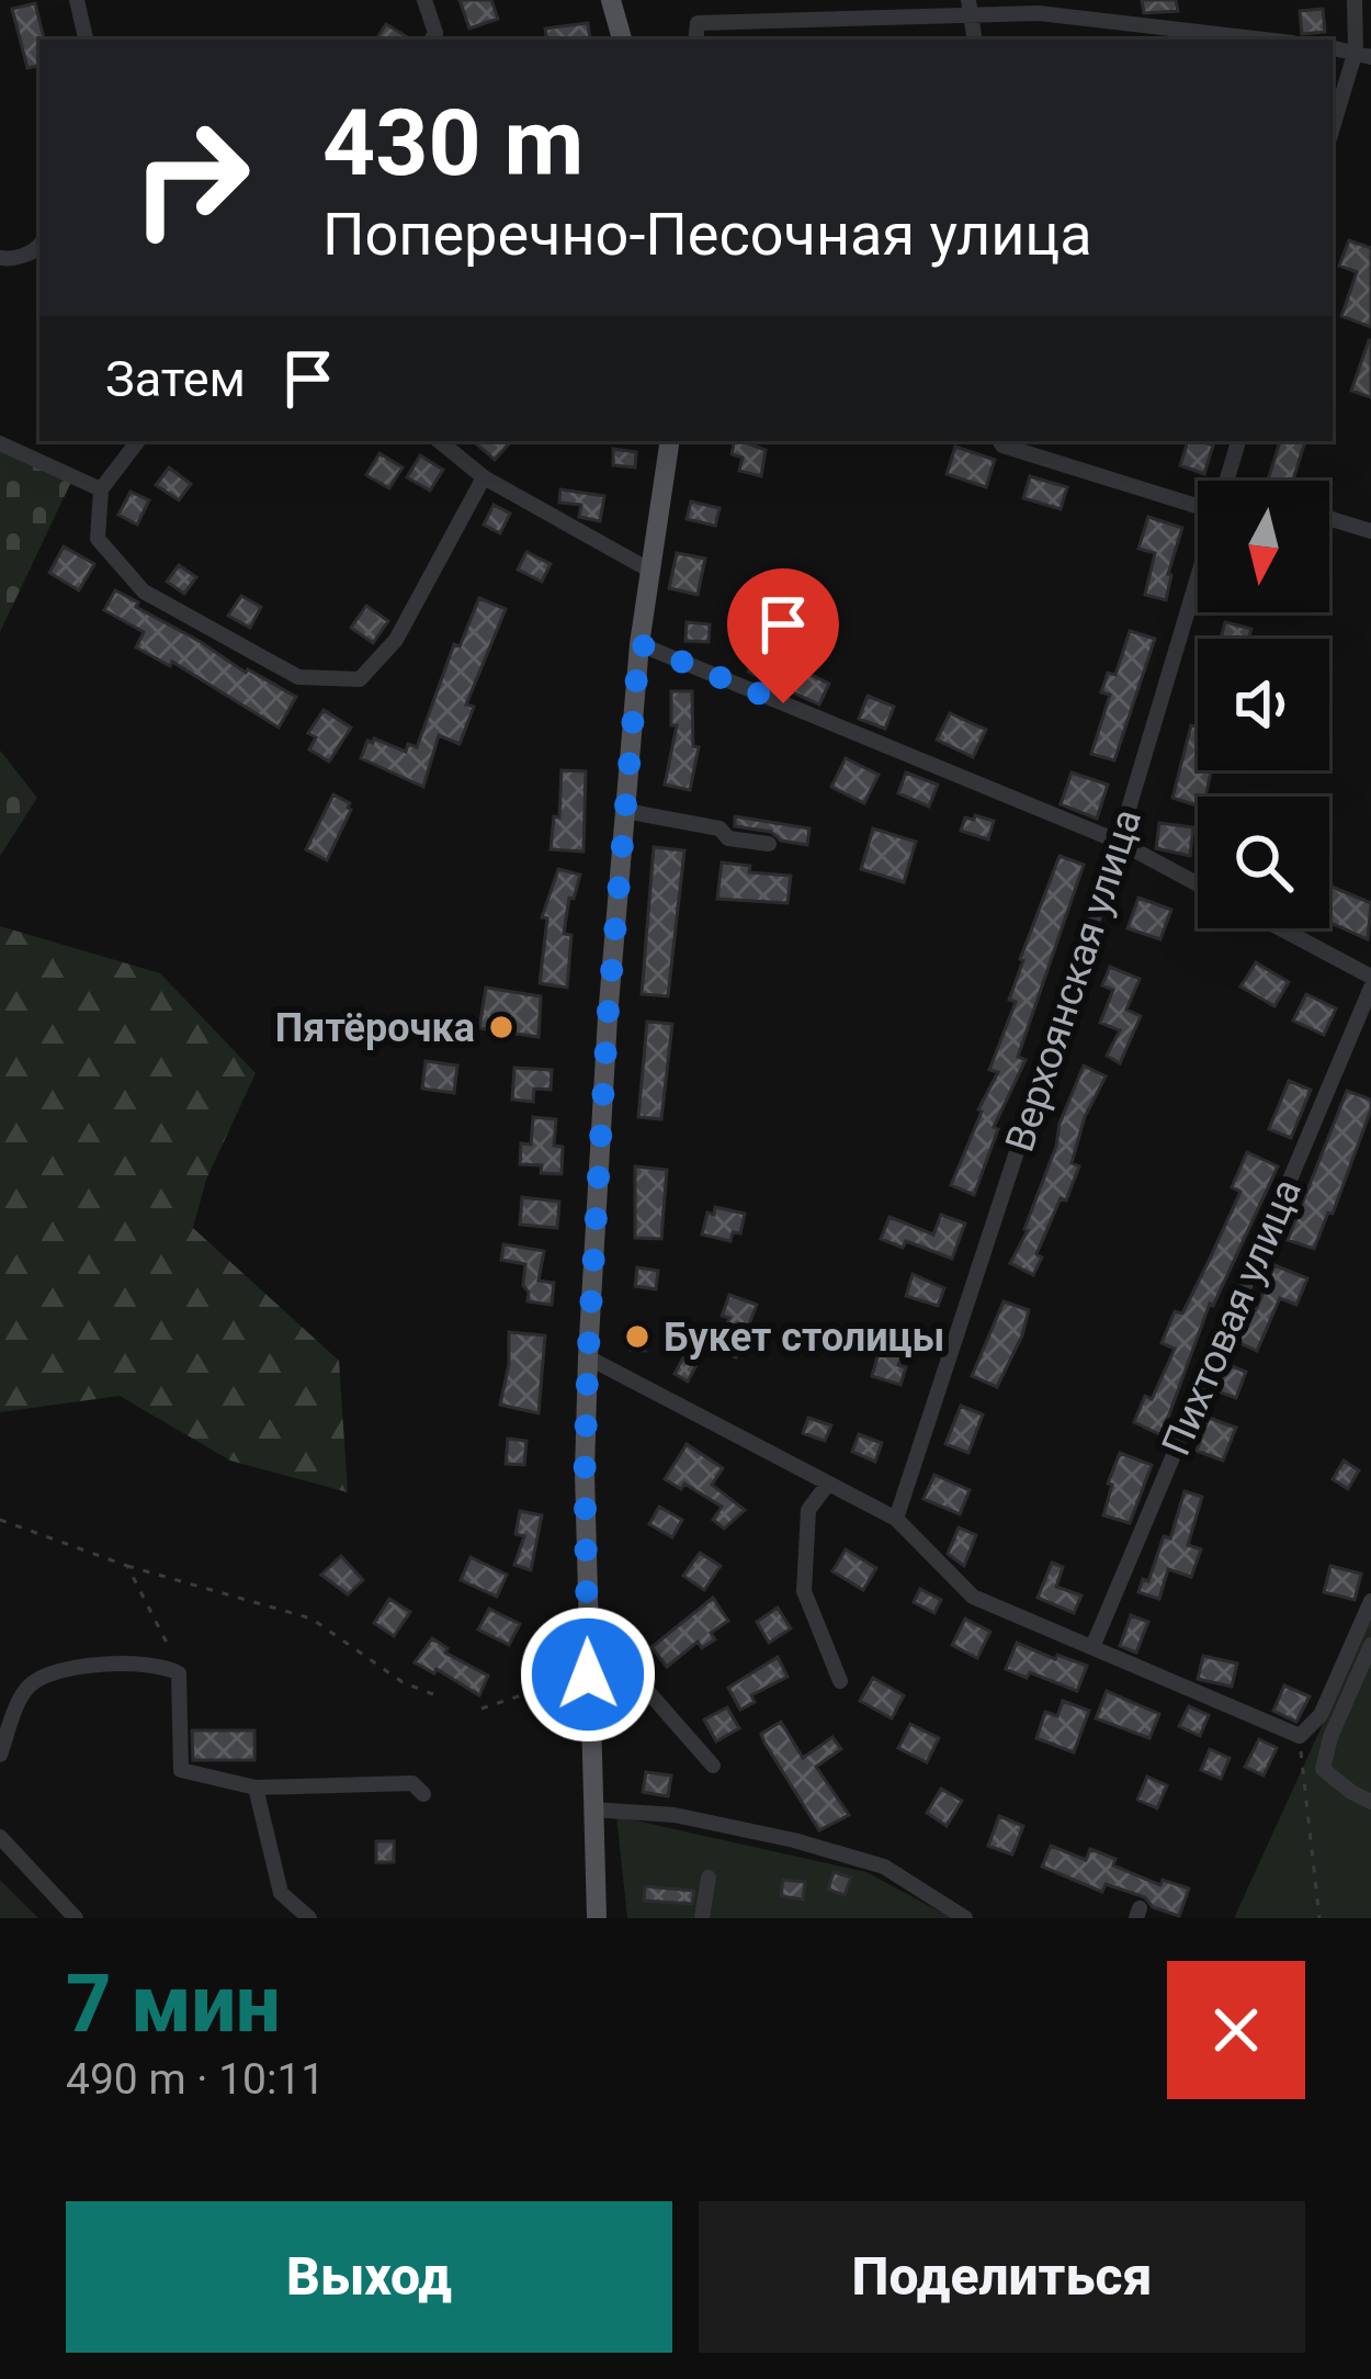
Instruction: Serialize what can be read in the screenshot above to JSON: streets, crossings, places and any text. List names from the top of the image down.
{
  "streets": {
    "street": ["Верхоянская улица", "Пихтовая улица"]
  },
  "places": ["Пятёрочка", "Букет столицы"],
  "north": "bottom",
  "page": {
    "turn": ["430 m", "Поперечно-Песочная улица"],
    "then": "Затем",
    "heading": ["7 мин", "490 m · 10:11"],
    "buttons": ["Выход", "Поделиться"]
  }
}
